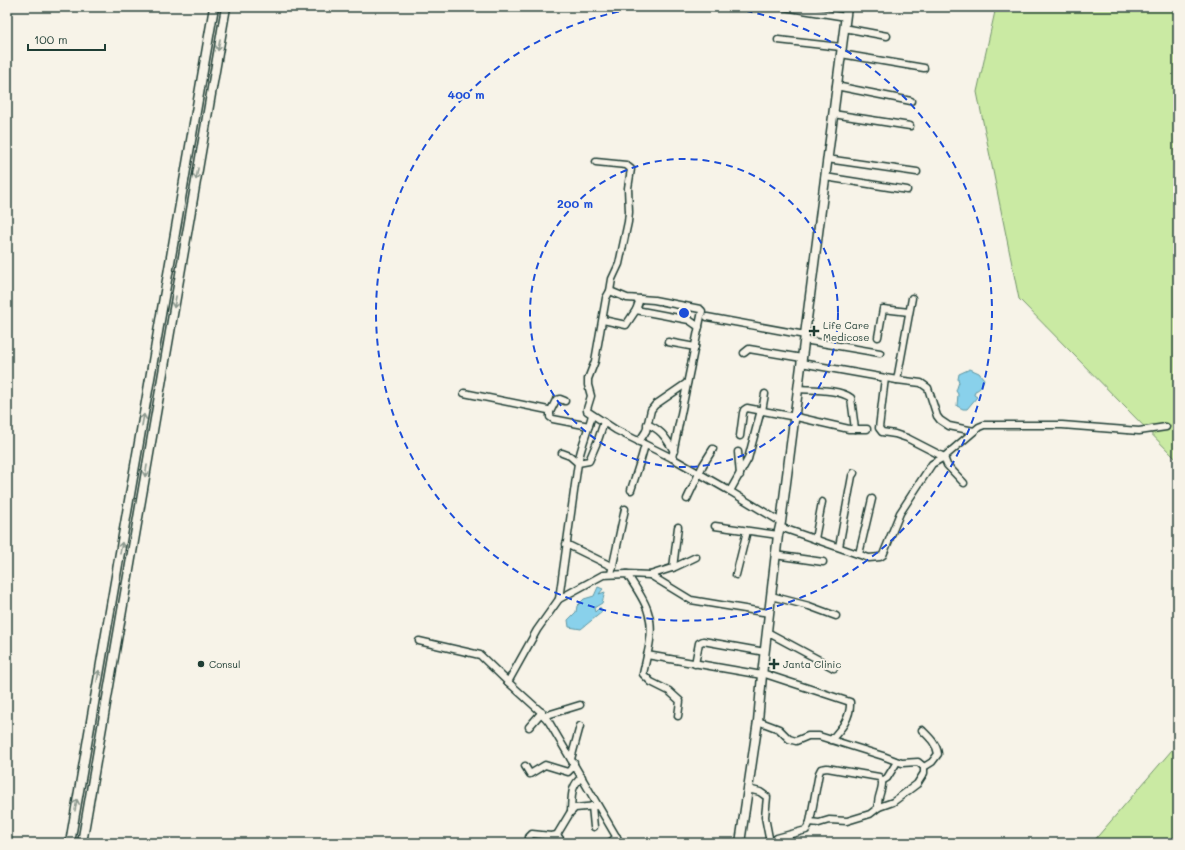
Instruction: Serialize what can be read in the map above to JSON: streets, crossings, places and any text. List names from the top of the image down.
{
  "places": {
    "health": ["Life Care Medicose", "Janta Clinic"],
    "other": ["Consul"]
  },
  "scale_bar": "100 m",
  "rings": ["400 m", "200 m"]
}
